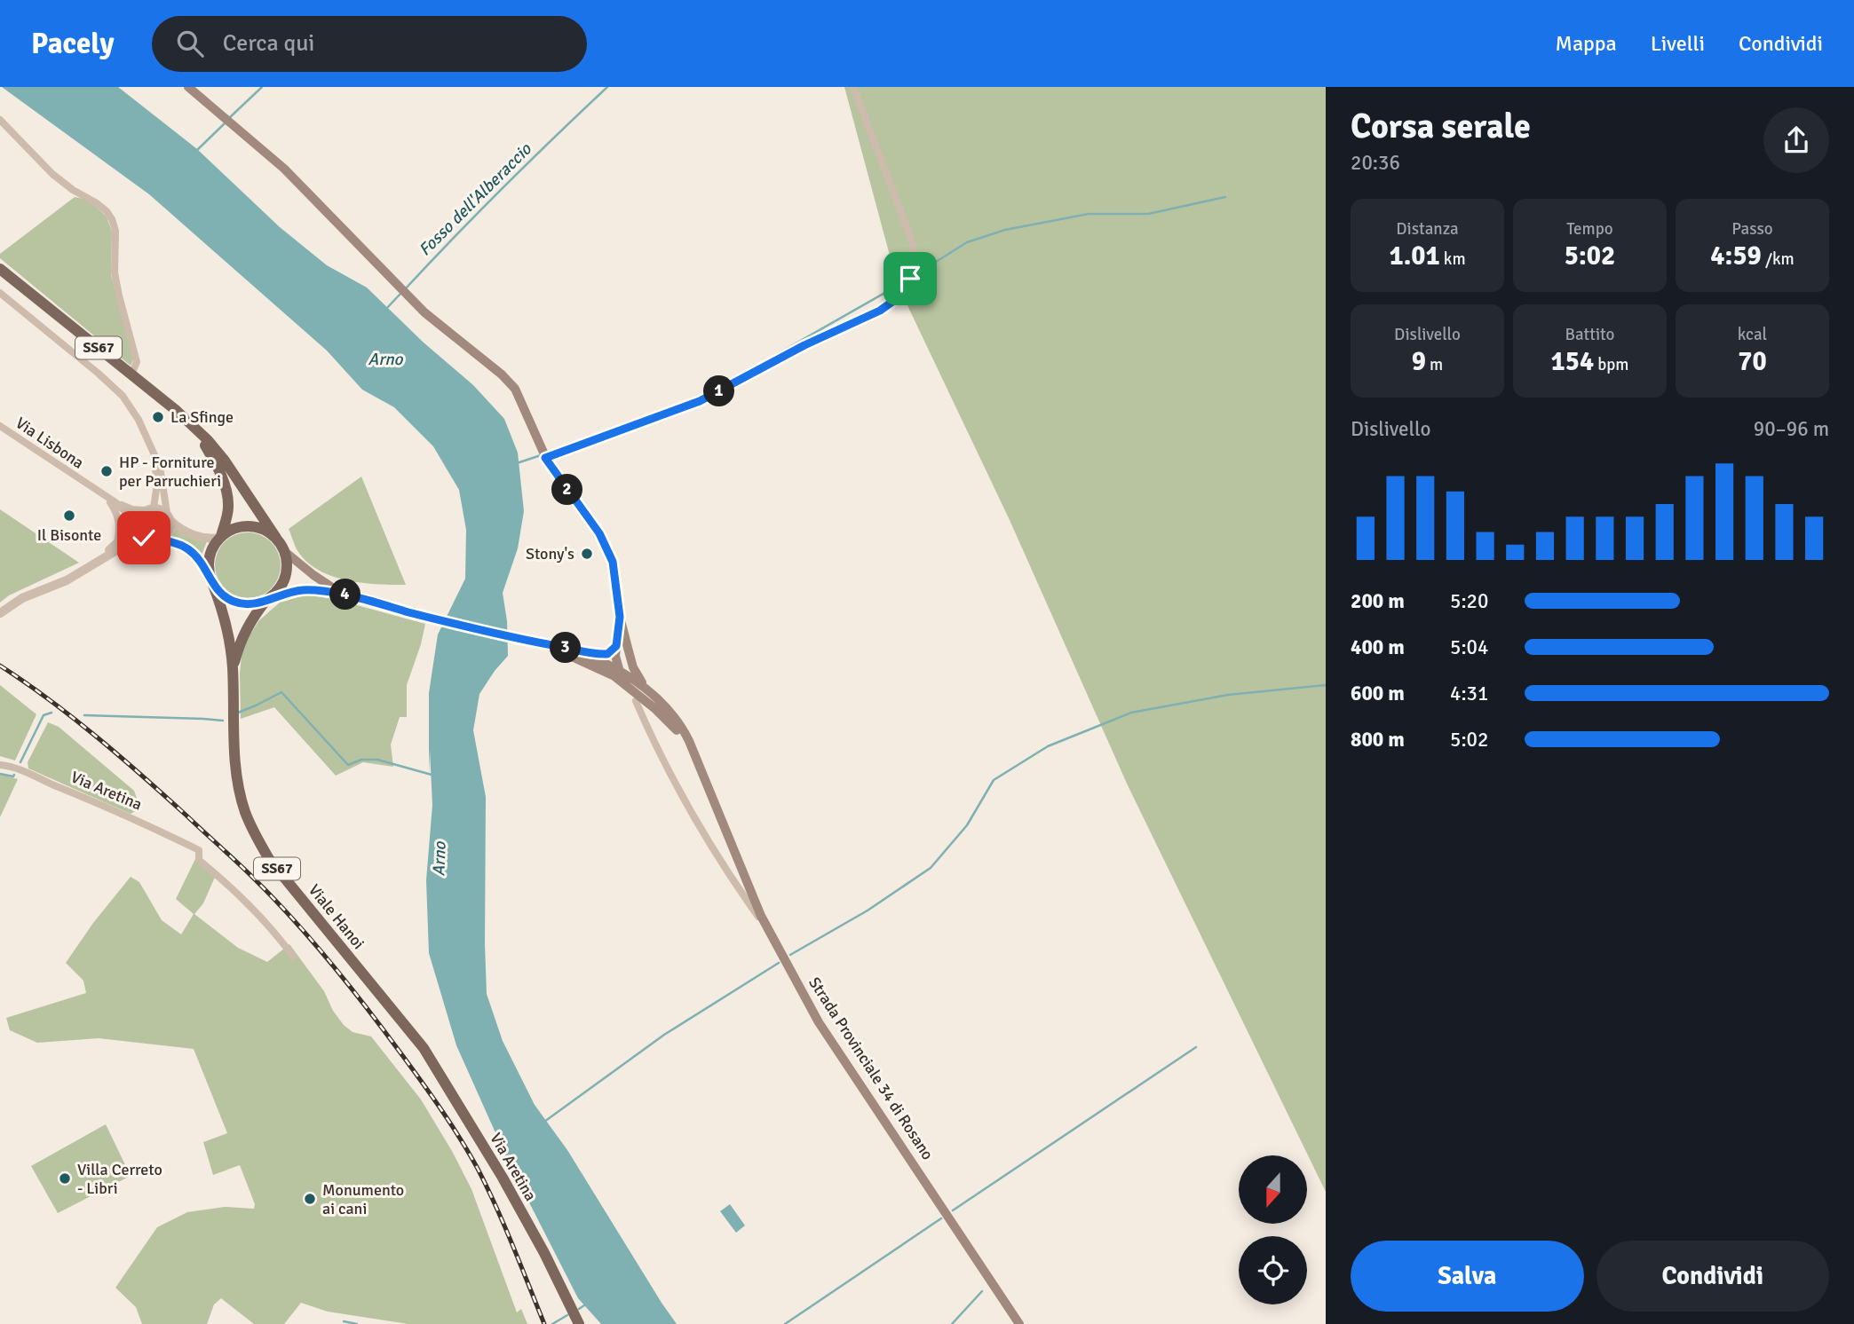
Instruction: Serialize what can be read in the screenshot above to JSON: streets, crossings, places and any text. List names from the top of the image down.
{
  "streets": {
    "main road": [
      "SS67",
      "Via Aretina",
      "Viale Hanoi",
      "Strada Provinciale 34 di Rosano"
    ],
    "street": ["Via Lisbona"]
  },
  "crossings": [
    ["SS67", "Viale Hanoi"],
    ["SS67", "Strada Provinciale 34 di Rosano"],
    ["Via Lisbona", "Viale Hanoi"],
    ["Via Aretina", "Viale Hanoi"],
    ["Viale Hanoi", "Strada Provinciale 34 di Rosano"]
  ],
  "water": ["Fosso dell'Alberaccio", "Arno"],
  "places": [
    "La Sfinge",
    "HP - Forniture per Parruchieri",
    "Il Bisonte",
    "Stony's",
    "Villa Cerreto - Libri",
    "Monumento ai cani"
  ],
  "north": "bottom",
  "page": {
    "header": "Pacely",
    "search": "Cerca qui",
    "nav": ["Mappa", "Livelli", "Condividi"],
    "heading": ["Corsa serale", "20:36"],
    "stats": [
      ["Distanza", "1.01 km"],
      ["Tempo", "5:02"],
      ["Passo", "4:59 /km"],
      ["Dislivello", "9 m"],
      ["Battito", "154 bpm"],
      ["kcal", "70"]
    ],
    "pins": [
      "1",
      "2",
      "4",
      "3"
    ],
    "chart": ["Dislivello", "90–96 m"],
    "list": [
      {
        "name": "200 m",
        "note": "5:20"
      },
      {
        "name": "400 m",
        "note": "5:04"
      },
      {
        "name": "600 m",
        "note": "4:31"
      },
      {
        "name": "800 m",
        "note": "5:02"
      }
    ],
    "buttons": ["Salva", "Condividi"]
  }
}
